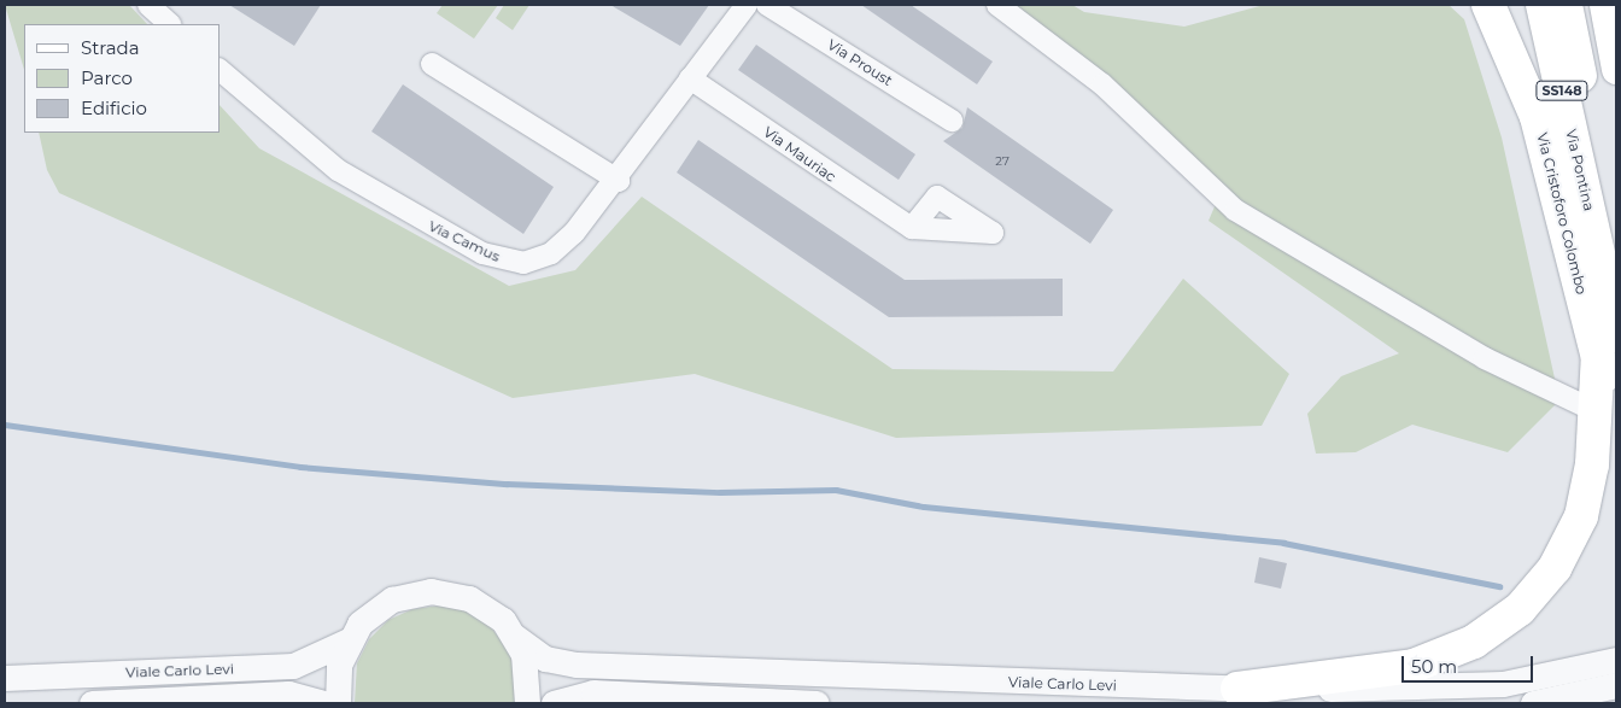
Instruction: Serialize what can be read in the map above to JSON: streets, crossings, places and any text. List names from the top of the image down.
{
  "streets": {
    "highway": ["SS148", "Via Pontina", "Via Cristoforo Colombo"],
    "street": [
      "Via Proust",
      "Via Mauriac",
      "Via Camus",
      "Viale Carlo Levi"
    ]
  },
  "crossings": [
    ["Via Mauriac", "Via Camus"],
    ["Via Pontina", "Via Cristoforo Colombo"]
  ],
  "house_numbers": ["27"],
  "legend": ["Strada", "Parco", "Edificio"],
  "scale_bar": "50 m"
}
